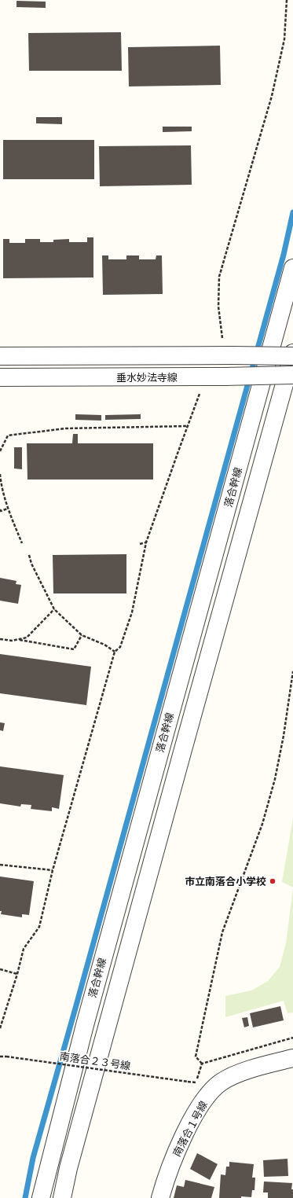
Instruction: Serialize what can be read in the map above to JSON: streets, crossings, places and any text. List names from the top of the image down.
{
  "streets": {
    "street": ["垂水妙法寺線", "落合幹線", "南落合１号線"],
    "path": ["南落合２３号線"]
  },
  "places": ["市立南落合小学校"]
}
